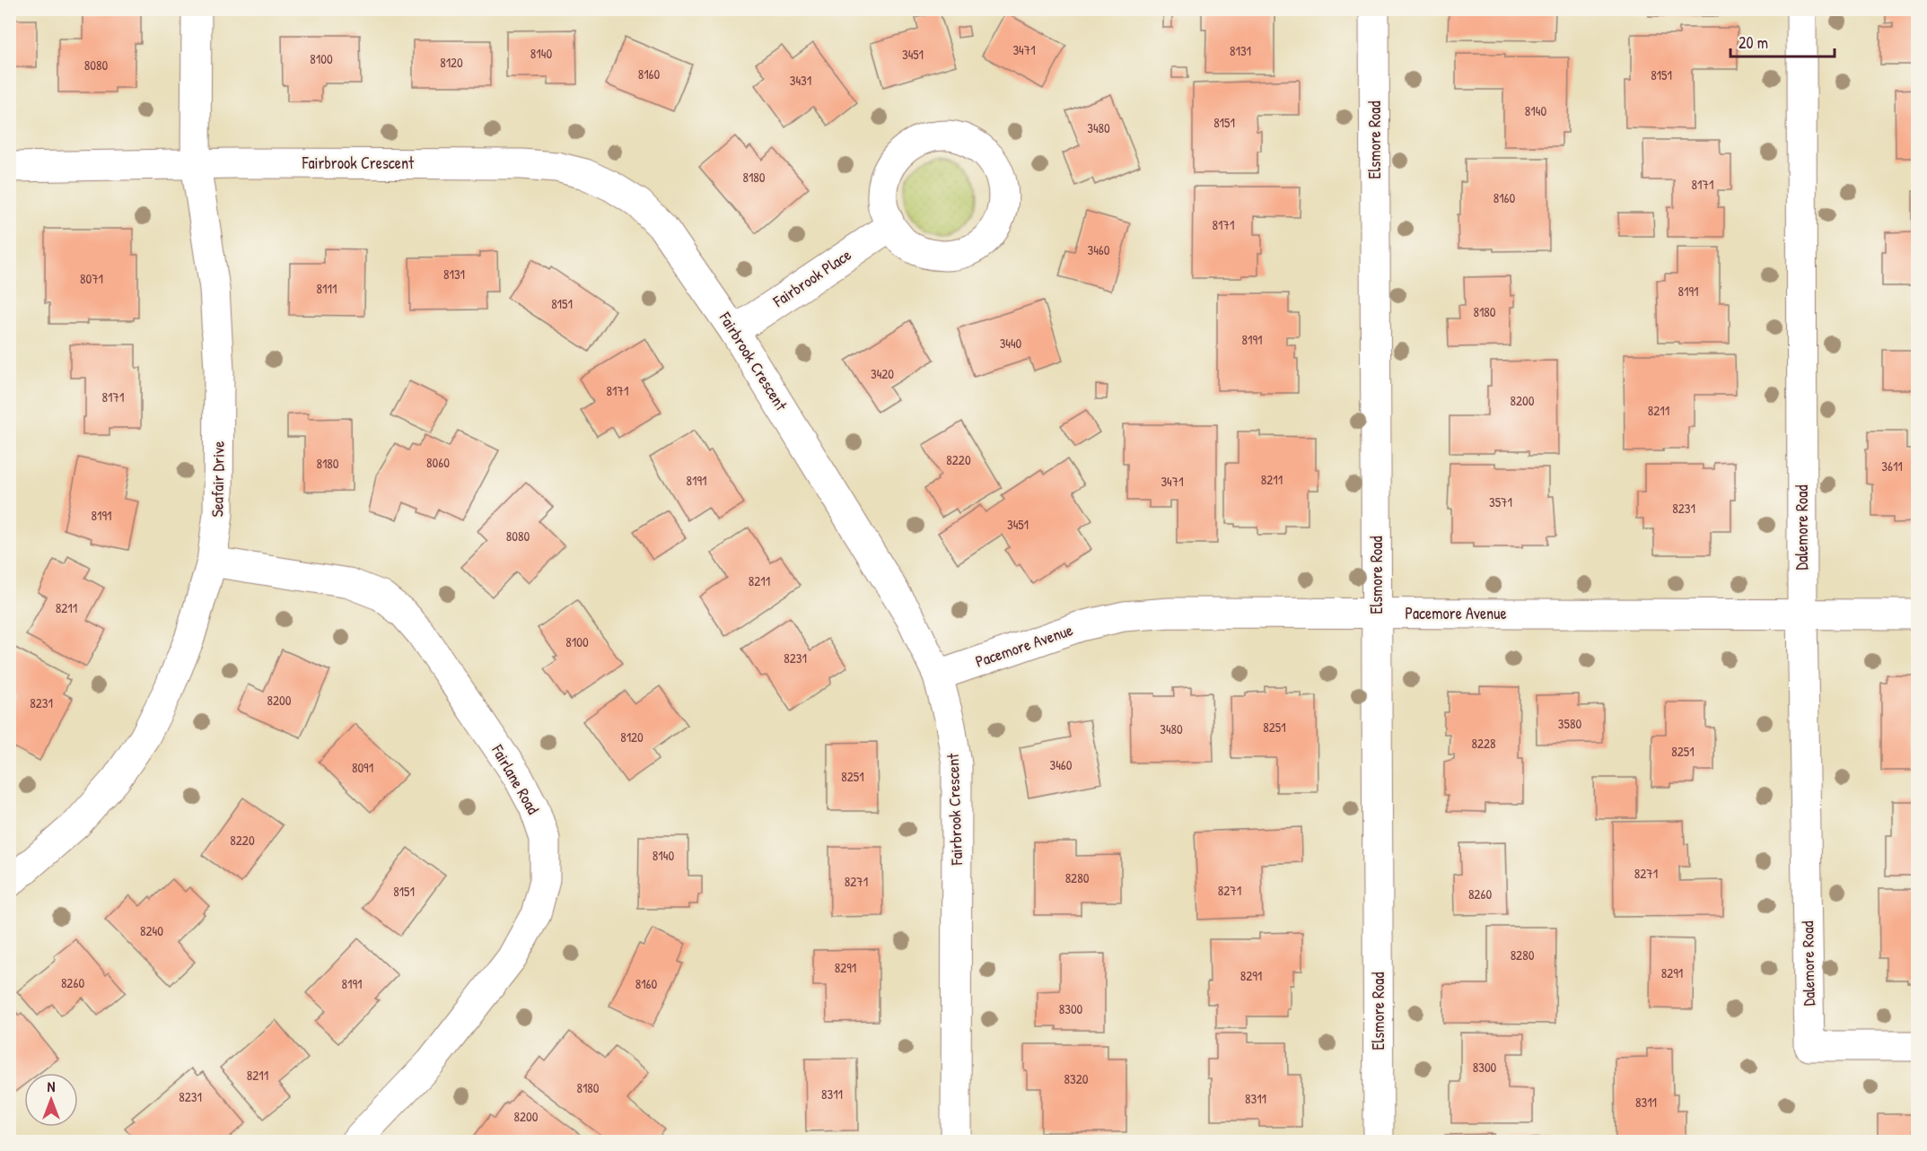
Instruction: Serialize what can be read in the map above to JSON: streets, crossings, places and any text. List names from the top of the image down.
{
  "streets": {
    "street": [
      "Elsmore Road",
      "Fairbrook Crescent",
      "Fairbrook Place",
      "Seafair Drive",
      "Dalemore Road",
      "Pacemore Avenue",
      "Fairlane Road"
    ]
  },
  "crossings": [
    ["Elsmore Road", "Pacemore Avenue"],
    ["Fairbrook Crescent", "Fairbrook Place"],
    ["Fairbrook Crescent", "Seafair Drive"],
    ["Fairbrook Crescent", "Pacemore Avenue"],
    ["Seafair Drive", "Fairlane Road"],
    ["Dalemore Road", "Pacemore Avenue"]
  ],
  "house_numbers": [
    "3471",
    "8131",
    "8140",
    "3451",
    "8100",
    "8120",
    "8080",
    "8160",
    "8151",
    "3431",
    "8140",
    "8151",
    "3480",
    "8180",
    "8171",
    "8160",
    "8171",
    "3460",
    "8131",
    "8071",
    "8111",
    "8191",
    "8151",
    "8180",
    "8191",
    "3440",
    "3420",
    "8171",
    "8171",
    "8200",
    "8211",
    "8220",
    "8060",
    "8180",
    "3611",
    "8211",
    "8191",
    "3471",
    "3571",
    "8231",
    "8191",
    "3451",
    "8080",
    "8211",
    "8211",
    "8100",
    "8231",
    "8200",
    "8231",
    "3580",
    "8251",
    "3480",
    "8120",
    "8228",
    "8251",
    "3460",
    "8091",
    "8251",
    "8220",
    "8140",
    "8271",
    "8280",
    "8271",
    "8271",
    "8151",
    "8260",
    "8240",
    "8280",
    "8291",
    "8291",
    "8291",
    "8260",
    "8191",
    "8160",
    "8300",
    "8300",
    "8211",
    "8320",
    "8180",
    "8311",
    "8231",
    "8311",
    "8311",
    "8200"
  ],
  "scale_bar": "20 m",
  "north": "top"
}
